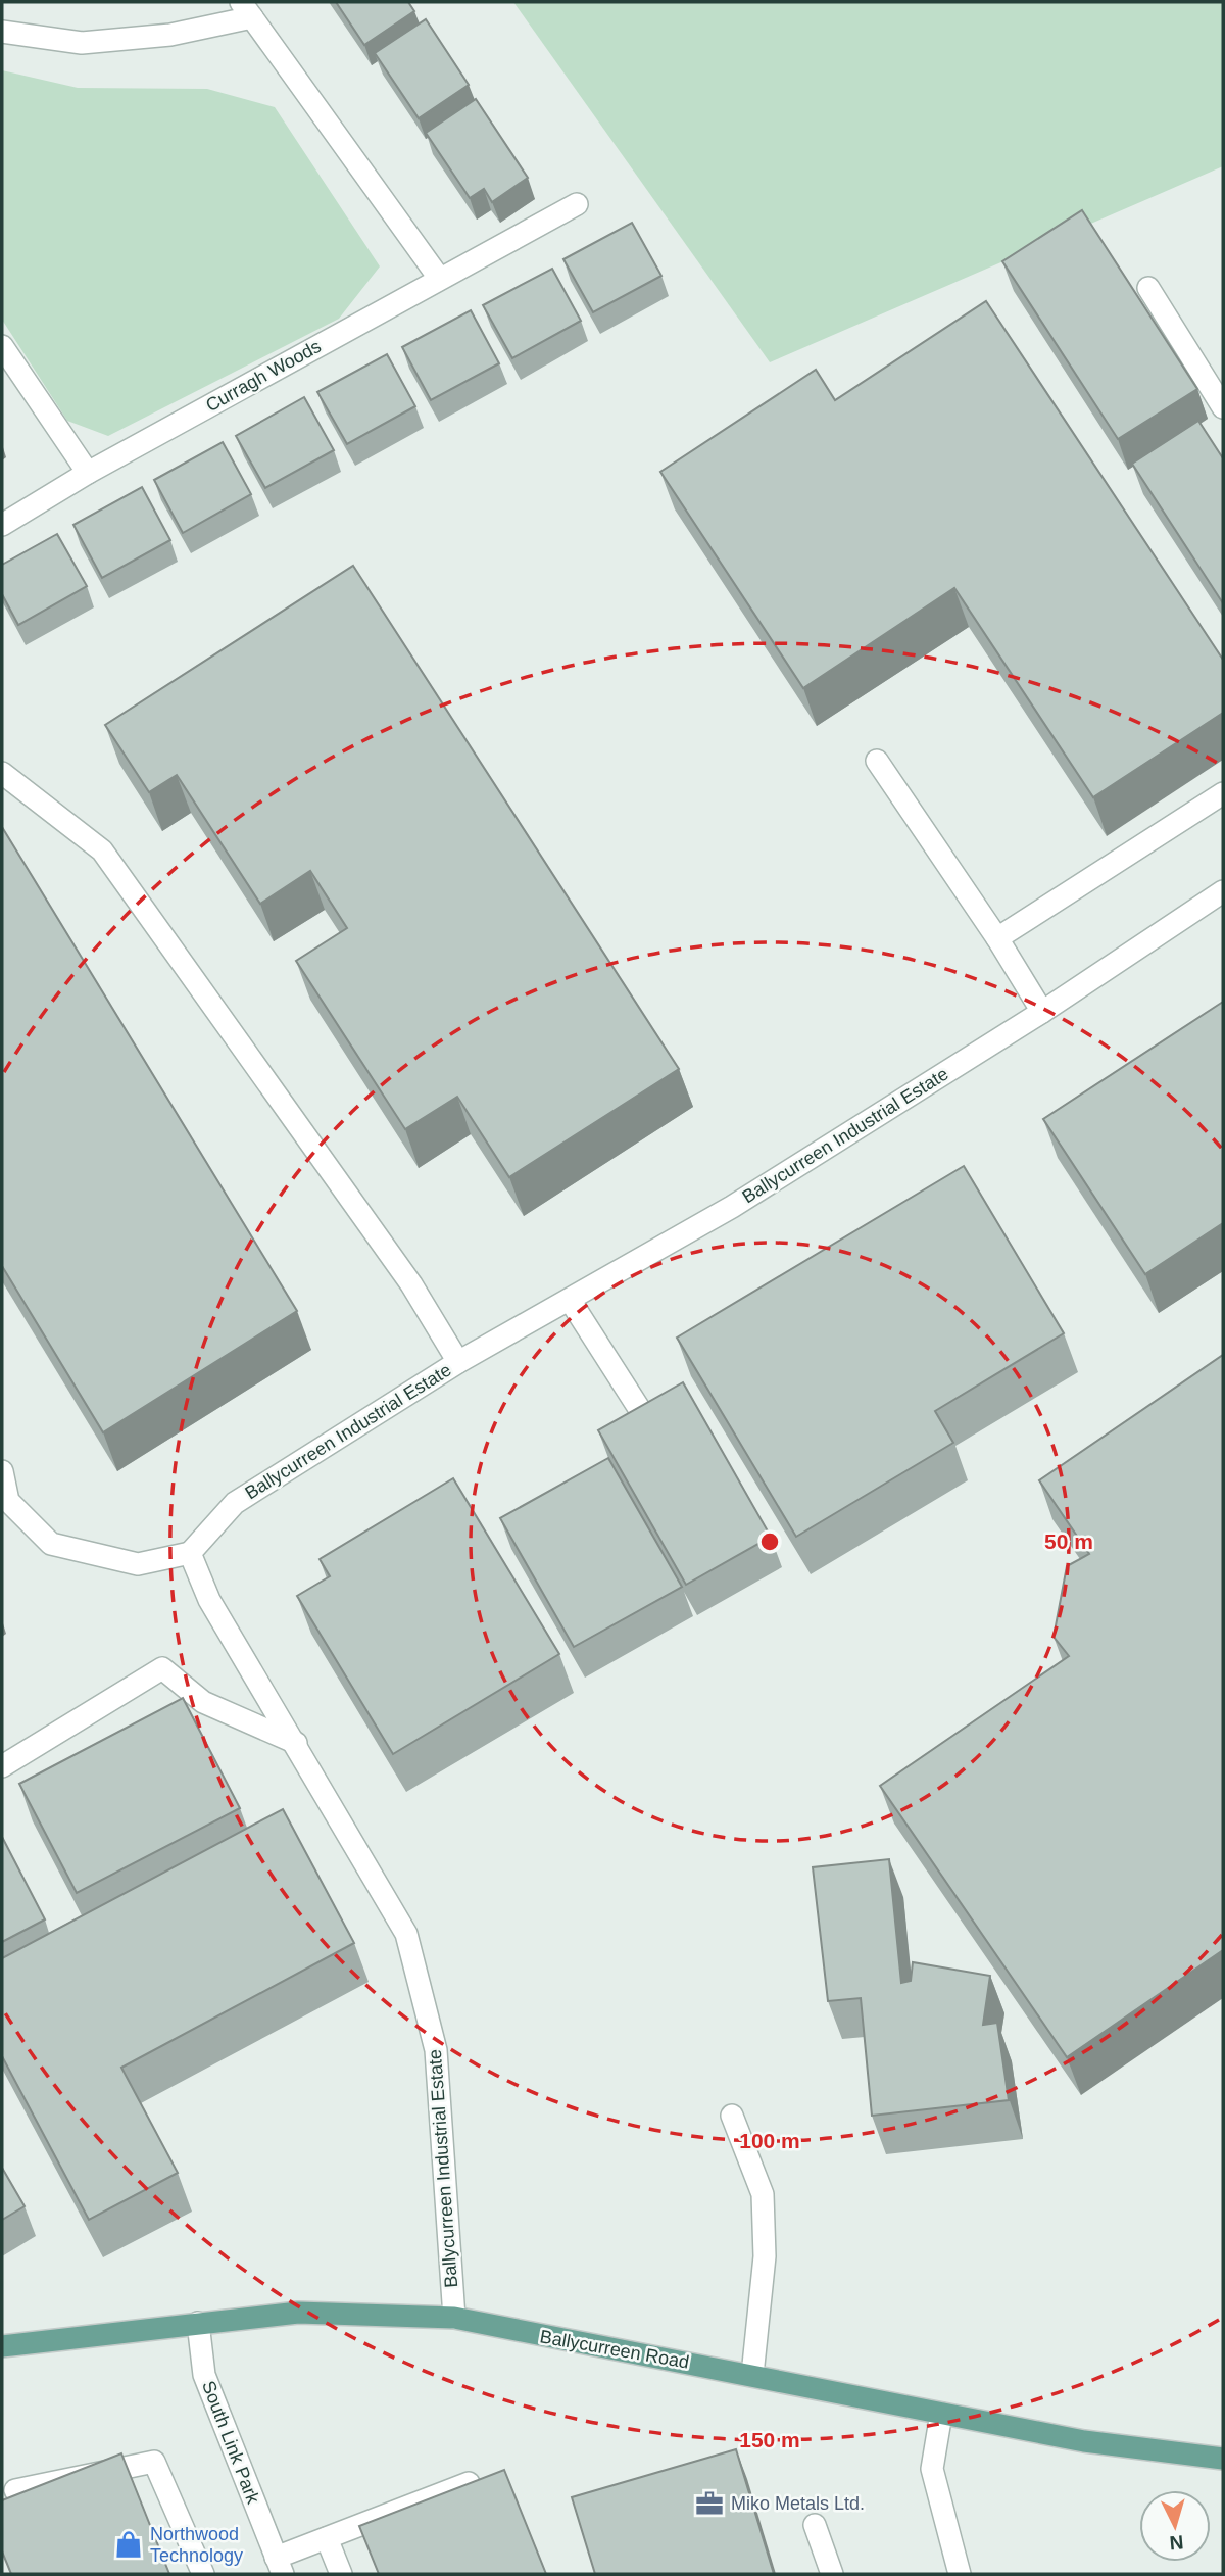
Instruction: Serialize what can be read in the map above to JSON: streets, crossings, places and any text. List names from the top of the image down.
{
  "streets": {
    "main road": ["Ballycurreen Road"],
    "street": ["Curragh Woods", "Ballycurreen Industrial Estate", "South Link Park"]
  },
  "crossings": [
    ["Ballycurreen Industrial Estate", "Ballycurreen Road"],
    ["Ballycurreen Road", "South Link Park"]
  ],
  "places": {
    "office": ["Miko Metals Ltd."],
    "shop": ["Northwood Technology"]
  },
  "north": "bottom",
  "rings": ["50 m", "100 m", "150 m"]
}
